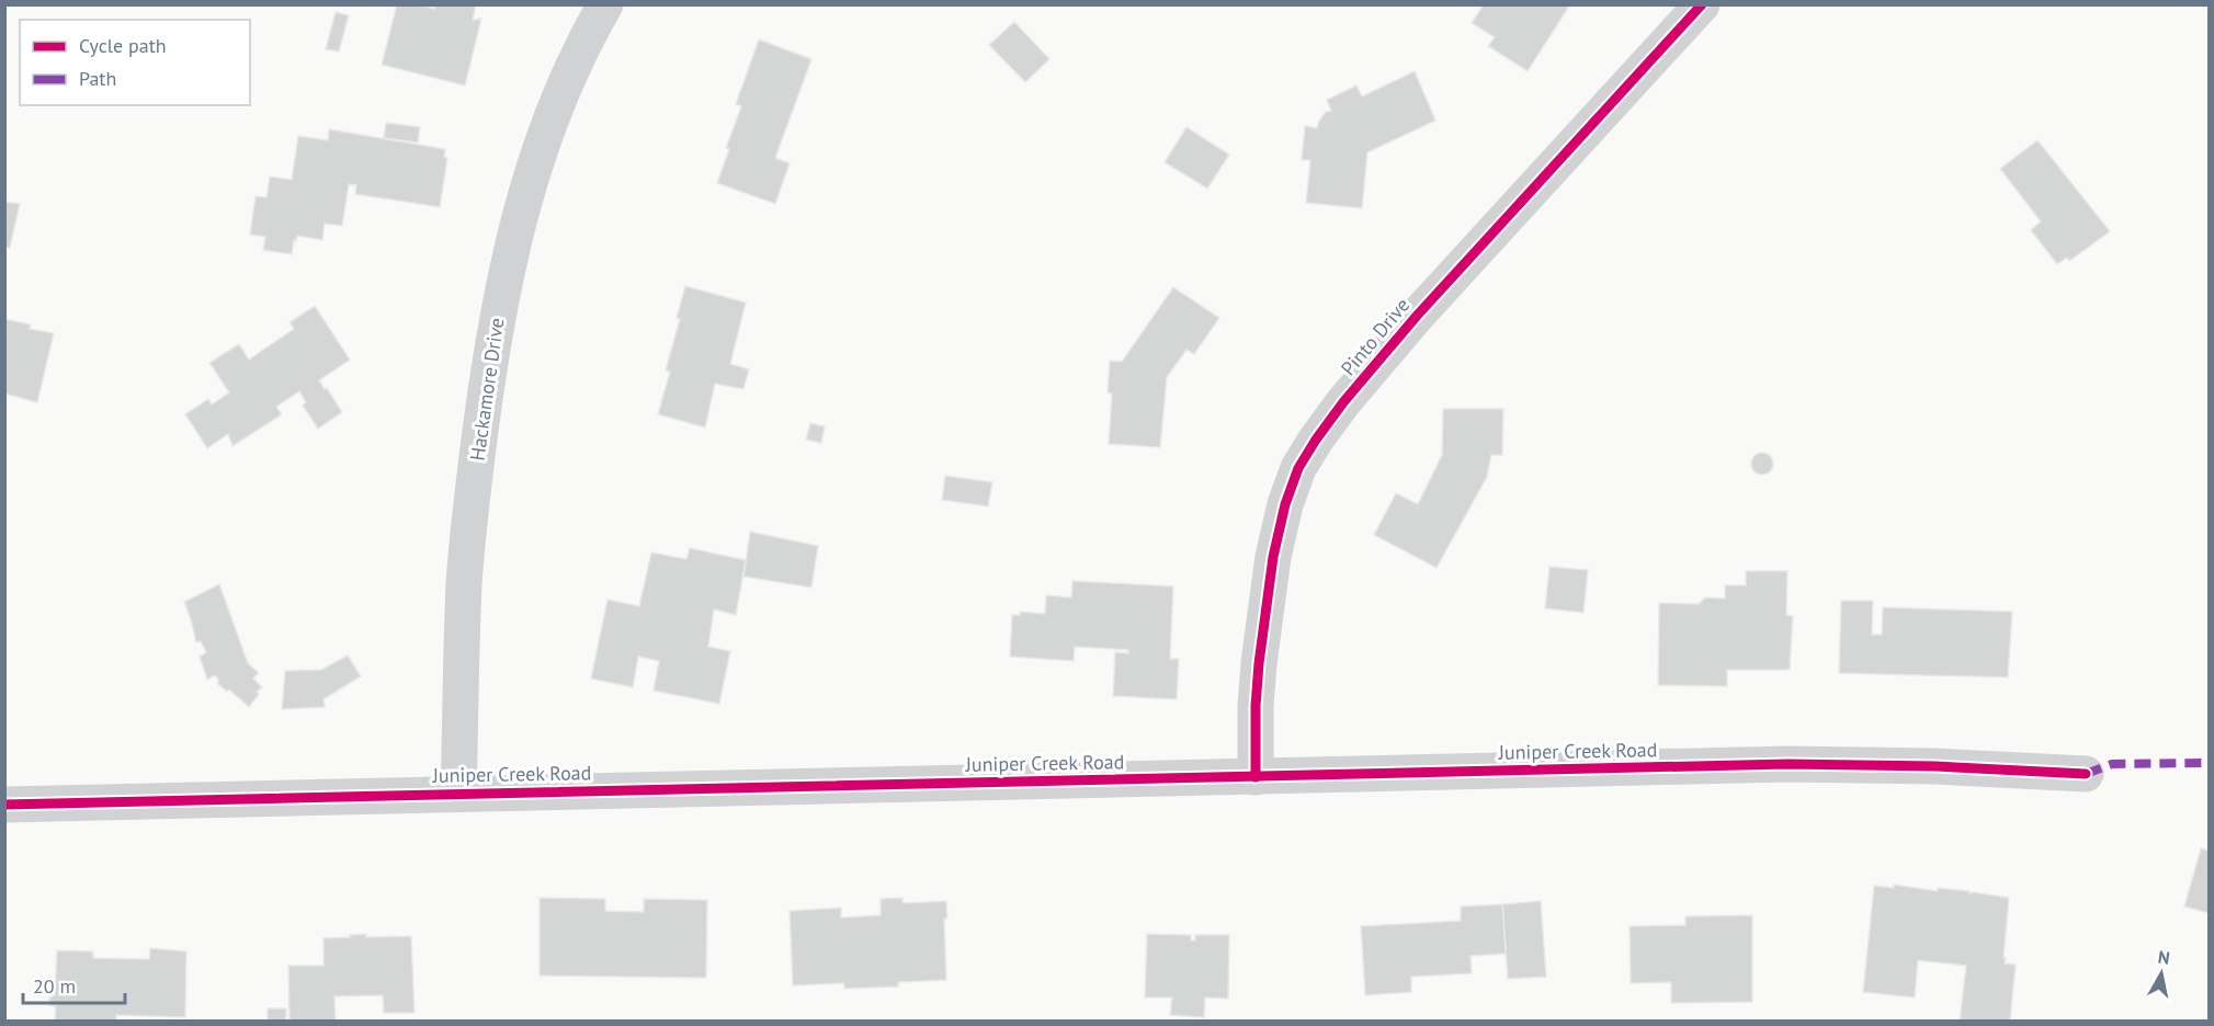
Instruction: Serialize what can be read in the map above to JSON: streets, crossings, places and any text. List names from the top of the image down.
{
  "streets": {
    "street": ["Pinto Drive", "Hackamore Drive", "Juniper Creek Road"]
  },
  "crossings": [
    ["Pinto Drive", "Juniper Creek Road"],
    ["Hackamore Drive", "Juniper Creek Road"]
  ],
  "legend": ["Cycle path", "Path"],
  "scale_bar": "20 m",
  "north": "top"
}
